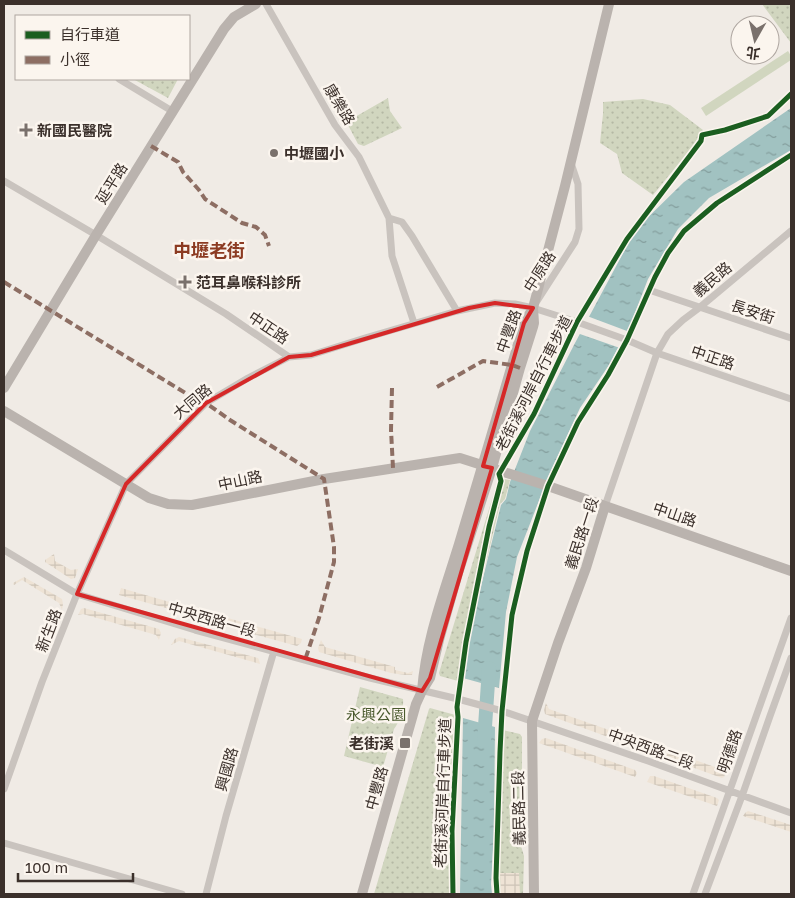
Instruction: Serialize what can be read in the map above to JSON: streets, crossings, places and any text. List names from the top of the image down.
{
  "streets": {
    "main road": [
      "延平路",
      "中原路",
      "中豐路",
      "中山路",
      "義民路一段",
      "義民路二段"
    ],
    "street": [
      "康樂路",
      "義民路",
      "長安街",
      "中正路",
      "大同路",
      "中央西路一段",
      "新生路",
      "中央西路二段",
      "明德路",
      "興國路"
    ],
    "cycle path": ["老街溪河岸自行車步道"]
  },
  "crossings": [
    ["康樂路", "中正路"],
    ["延平路", "中正路"],
    ["中原路", "中正路"],
    ["中原路", "中豐路"],
    ["義民路", "長安街"],
    ["義民路", "中正路"],
    ["義民路", "義民路一段"],
    ["中正路", "中豐路"],
    ["中正路", "大同路"],
    ["中正路", "義民路一段"],
    ["中豐路", "中山路"],
    ["中豐路", "中央西路一段"],
    ["中豐路", "中央西路二段"],
    ["大同路", "中山路"],
    ["大同路", "新生路"],
    ["中山路", "義民路一段"],
    ["中山路", "新生路"],
    ["義民路一段", "中央西路二段"],
    ["義民路一段", "義民路二段"],
    ["中央西路一段", "新生路"],
    ["中央西路一段", "中央西路二段"],
    ["中央西路一段", "興國路"],
    ["中央西路二段", "明德路"],
    ["中央西路二段", "義民路二段"]
  ],
  "districts": ["中壢老街"],
  "parks": ["永興公園"],
  "places": {
    "health": ["新國民醫院", "范耳鼻喉科診所"],
    "other": ["中壢國小"],
    "transit": ["老街溪"]
  },
  "legend": ["自行車道", "小徑"],
  "scale_bar": "100 m",
  "north": "bottom"
}
